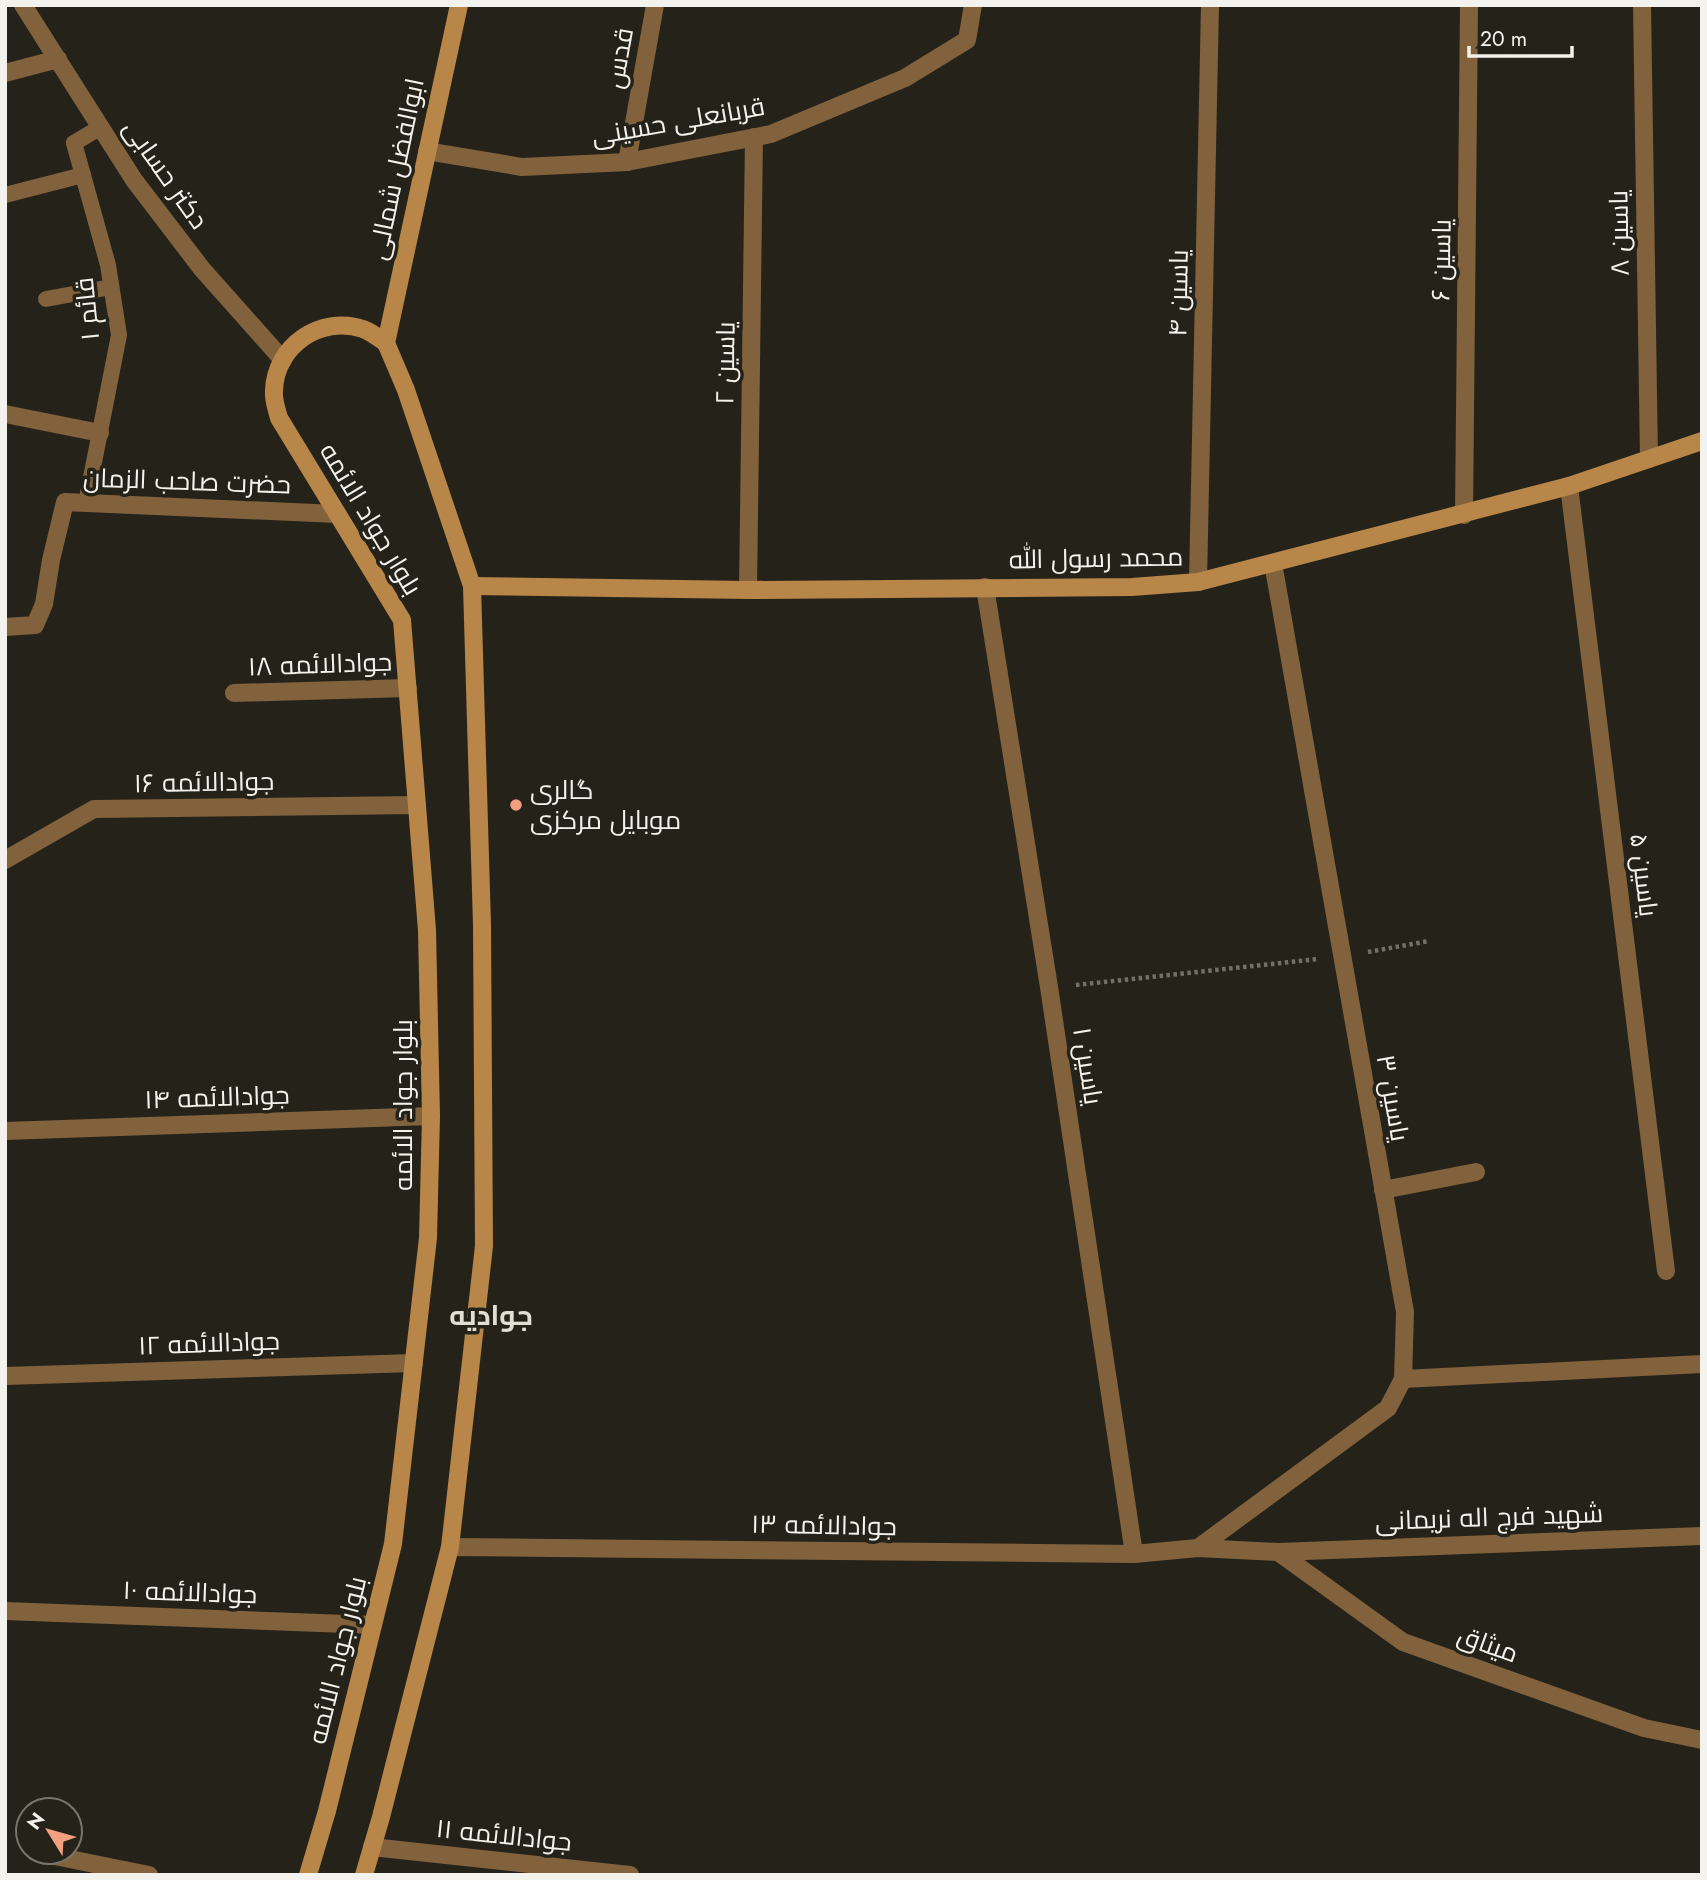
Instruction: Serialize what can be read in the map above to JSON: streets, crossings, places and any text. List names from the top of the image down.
{
  "streets": {
    "street": [
      "قدس",
      "قربانعلی حسینی",
      "ابوالفضل شمالی",
      "دکتر حسابی",
      "یاسین ۸",
      "یاسین ۶",
      "یاسین ۴",
      "یاسین ۲",
      "حضرت صاحب الزمان",
      "بلوار جواد الائمه",
      "محمد رسول الله",
      "جوادالائمه ۱۸",
      "جوادالائمه ۱۶",
      "یاسین ۵",
      "یاسین ۱",
      "جوادالائمه ۱۴",
      "یاسین ۳",
      "جوادالائمه ۱۲",
      "شهید فرج اله نریمانی",
      "جوادالائمه ۱۳",
      "جوادالائمه ۱۰",
      "میثاق",
      "جوادالائمه ۱۱"
    ],
    "lane": ["قائم ۱"]
  },
  "crossings": [
    ["قدس", "قربانعلی حسینی"],
    ["قربانعلی حسینی", "ابوالفضل شمالی"],
    ["قربانعلی حسینی", "یاسین ۲"],
    ["دکتر حسابی", "قائم ۱"],
    ["دکتر حسابی", "بلوار جواد الائمه"],
    ["یاسین ۸", "محمد رسول الله"],
    ["یاسین ۶", "محمد رسول الله"],
    ["یاسین ۴", "محمد رسول الله"],
    ["قائم ۱", "حضرت صاحب الزمان"],
    ["یاسین ۲", "محمد رسول الله"],
    ["حضرت صاحب الزمان", "بلوار جواد الائمه"],
    ["بلوار جواد الائمه", "جوادالائمه ۱۸"],
    ["بلوار جواد الائمه", "جوادالائمه ۱۶"],
    ["بلوار جواد الائمه", "جوادالائمه ۱۴"],
    ["بلوار جواد الائمه", "جوادالائمه ۱۲"],
    ["بلوار جواد الائمه", "جوادالائمه ۱۰"],
    ["محمد رسول الله", "یاسین ۵"],
    ["محمد رسول الله", "یاسین ۱"],
    ["محمد رسول الله", "یاسین ۳"],
    ["یاسین ۱", "جوادالائمه ۱۳"],
    ["یاسین ۳", "شهید فرج اله نریمانی"],
    ["یاسین ۳", "جوادالائمه ۱۳"],
    ["شهید فرج اله نریمانی", "جوادالائمه ۱۳"],
    ["شهید فرج اله نریمانی", "میثاق"]
  ],
  "districts": ["جوادیه"],
  "places": ["گالری موبایل مرکزی"],
  "scale_bar": "20 m",
  "north": "top left"
}
